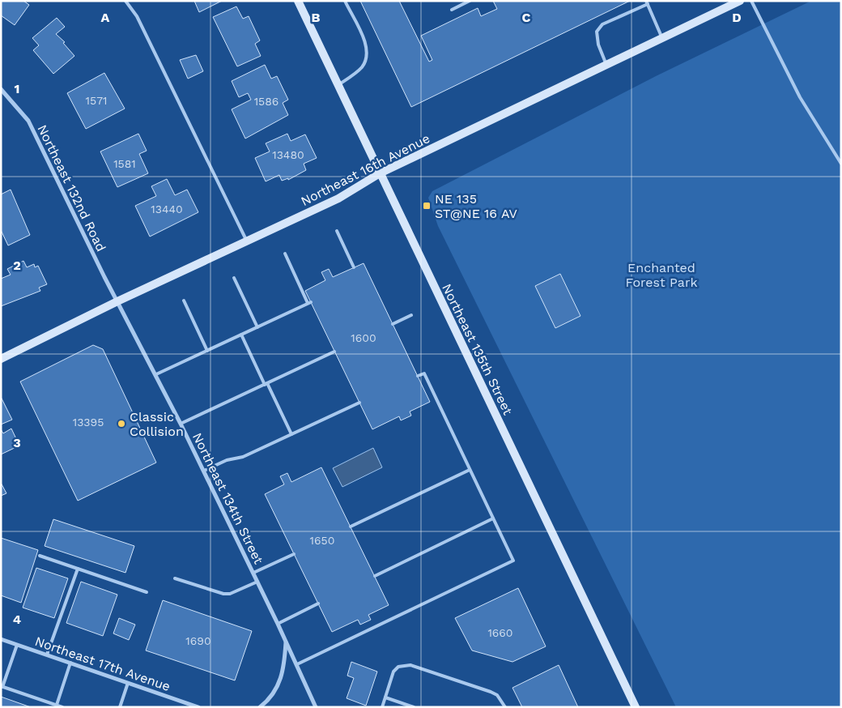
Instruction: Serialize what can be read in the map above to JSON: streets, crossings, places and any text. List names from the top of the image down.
{
  "streets": {
    "street": [
      "Northeast 16th Avenue",
      "Northeast 132nd Road",
      "Northeast 135th Street",
      "Northeast 134th Street",
      "Northeast 17th Avenue"
    ]
  },
  "crossings": [
    ["Northeast 16th Avenue", "Northeast 132nd Road"],
    ["Northeast 16th Avenue", "Northeast 135th Street"],
    ["Northeast 16th Avenue", "Northeast 134th Street"],
    ["Northeast 132nd Road", "Northeast 134th Street"]
  ],
  "parks": ["Enchanted Forest Park"],
  "places": {
    "transit": ["NE 135 ST@NE 16 AV"],
    "other": ["Classic Collision"]
  },
  "house_numbers": [
    "1571",
    "1586",
    "13480",
    "1581",
    "13440",
    "1600",
    "13395",
    "1650",
    "1660",
    "1690"
  ],
  "grid": {
    "columns": [
      "A",
      "B",
      "C",
      "D"
    ],
    "rows": [
      "1",
      "2",
      "3",
      "4"
    ]
  }
}
